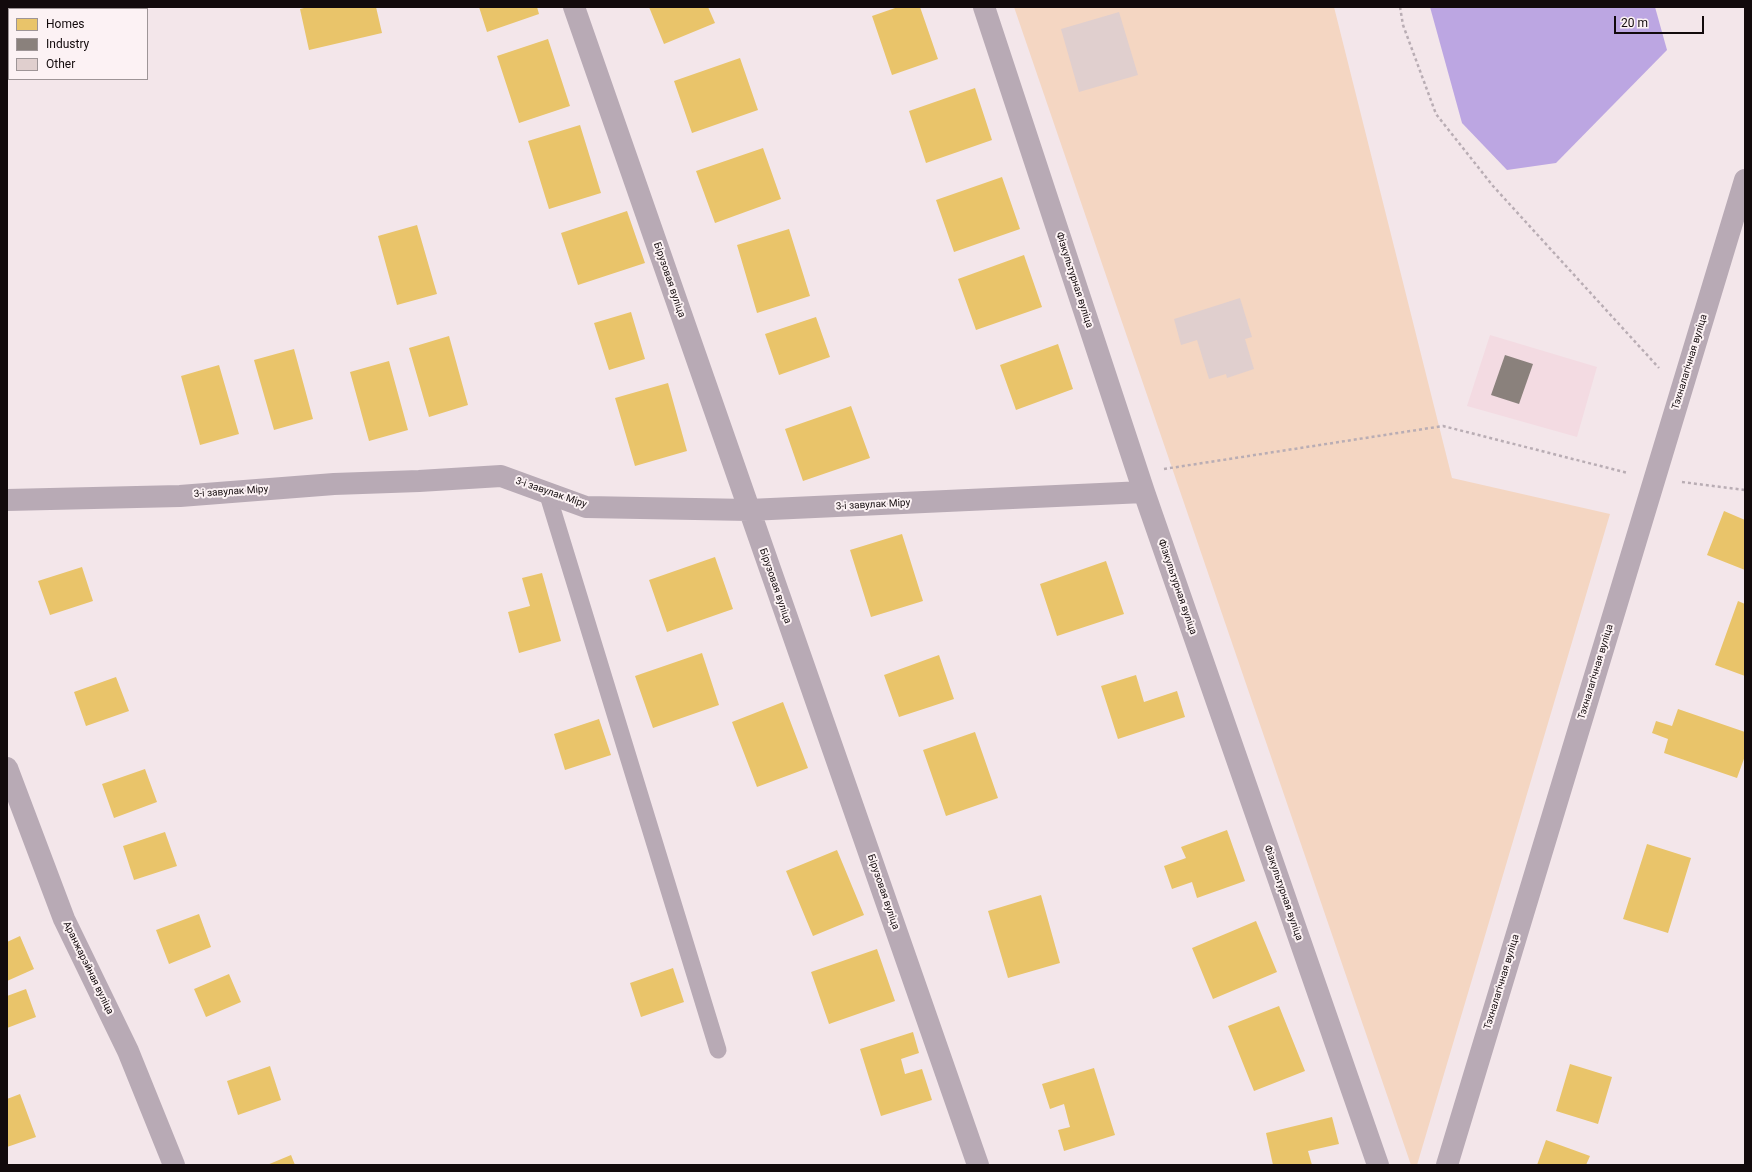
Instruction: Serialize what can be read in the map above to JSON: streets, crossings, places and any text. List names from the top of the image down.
{
  "streets": {
    "street": [
      "Бірузовая вуліца",
      "Фізкультурная вуліца",
      "Тэхналагічная вуліца",
      "3-і завулак Міру",
      "Аранжарэйная вуліца"
    ]
  },
  "crossings": [
    ["Бірузовая вуліца", "3-і завулак Міру"],
    ["Фізкультурная вуліца", "3-і завулак Міру"]
  ],
  "legend": ["Homes", "Industry", "Other"],
  "scale_bar": "20 m"
}
